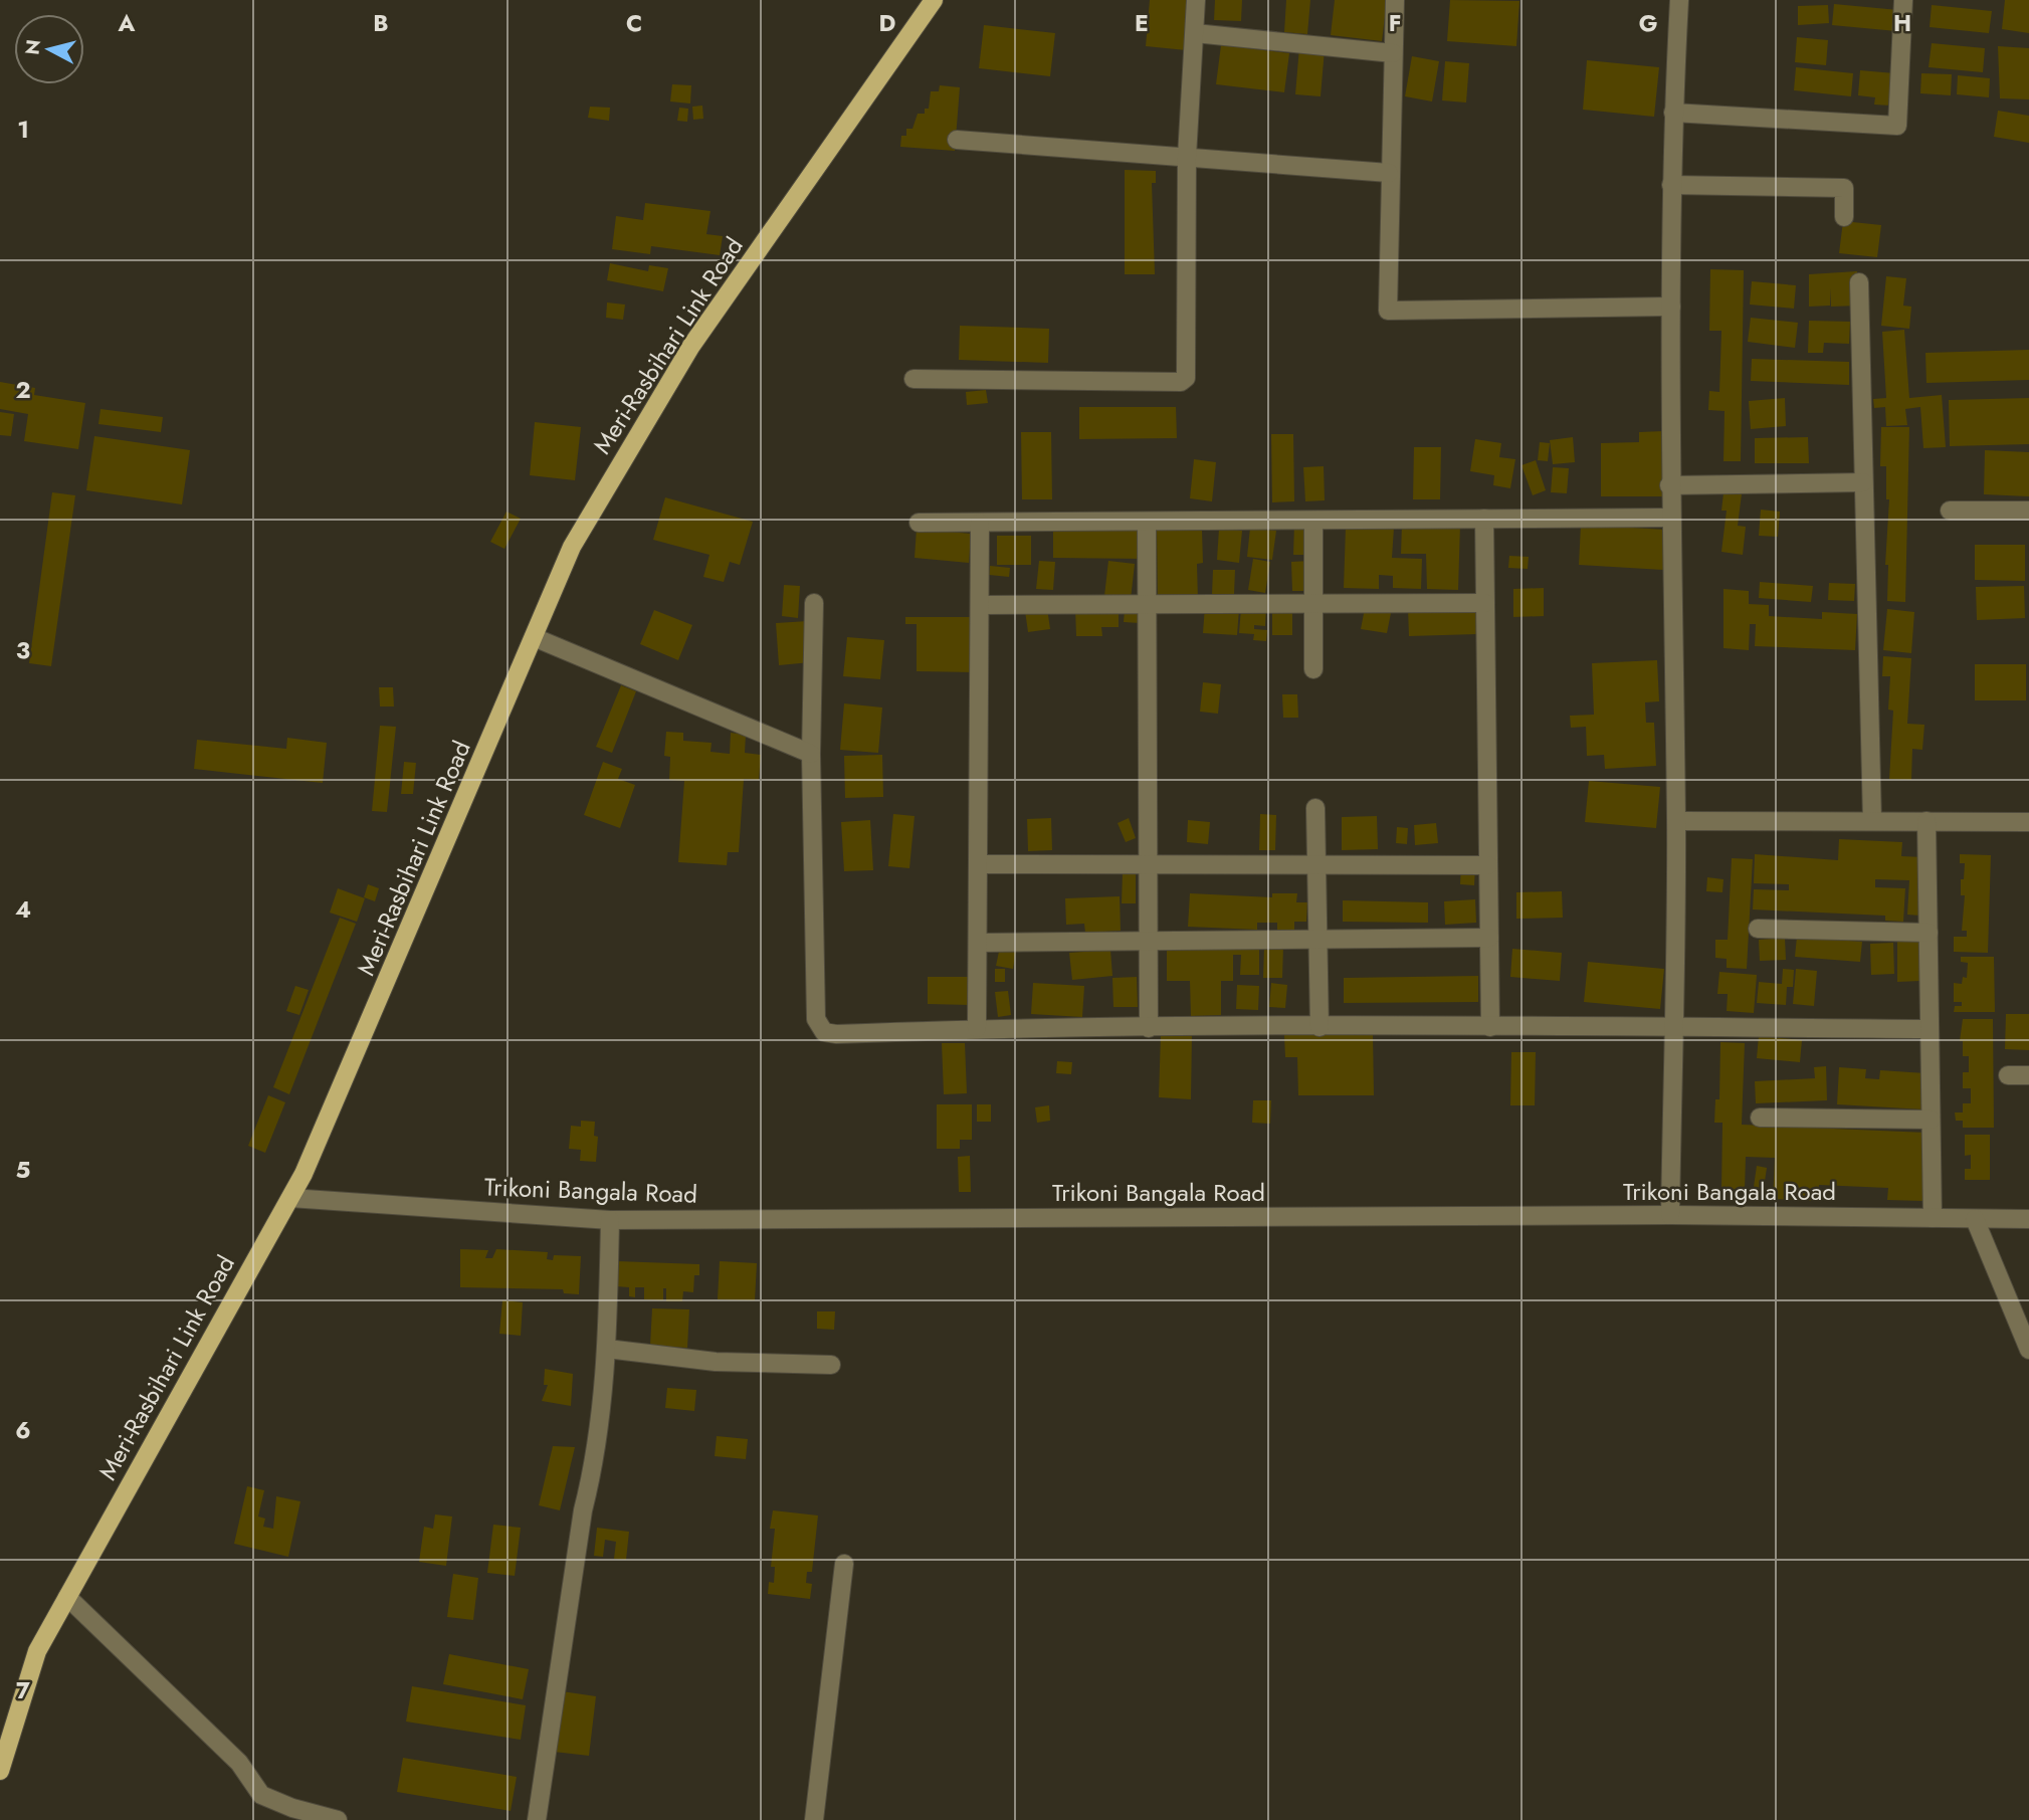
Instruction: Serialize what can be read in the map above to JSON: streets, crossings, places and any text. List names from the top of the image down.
{
  "streets": {
    "main road": ["Meri-Rasbihari Link Road"],
    "street": ["Trikoni Bangala Road"]
  },
  "crossings": [
    ["Meri-Rasbihari Link Road", "Trikoni Bangala Road"]
  ],
  "north": "left",
  "grid": {
    "columns": [
      "A",
      "B",
      "C",
      "D",
      "E",
      "F",
      "G",
      "H"
    ],
    "rows": [
      "1",
      "2",
      "3",
      "4",
      "5",
      "6",
      "7"
    ]
  }
}
